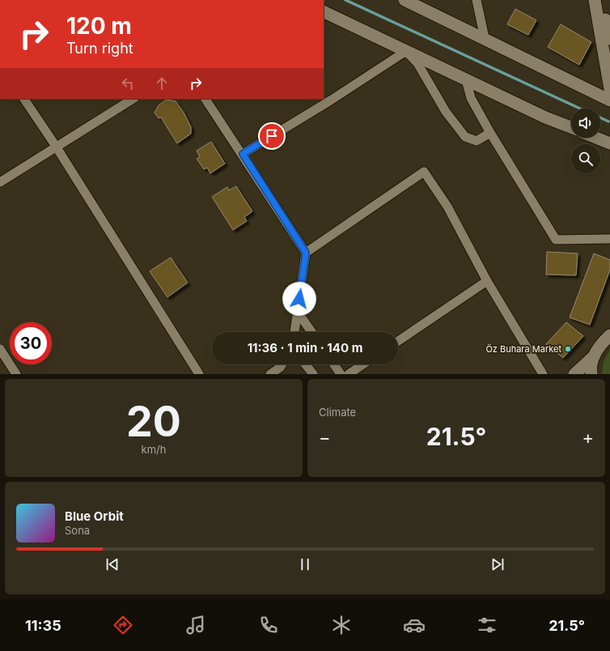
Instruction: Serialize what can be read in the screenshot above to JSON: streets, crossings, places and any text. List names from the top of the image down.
{
  "places": ["Öz Buhara Market"],
  "page": {
    "turn": ["120 m", "Turn right"],
    "limit": "30",
    "trip": "11:36 · 1 min · 140 m",
    "tile": [
      ["20", "km/h"],
      "Climate"
    ],
    "heat": ["−", "21.5°", "+"],
    "song": ["Blue Orbit", "Sona"],
    "tabs": ["11:35", "21.5°"]
  }
}
